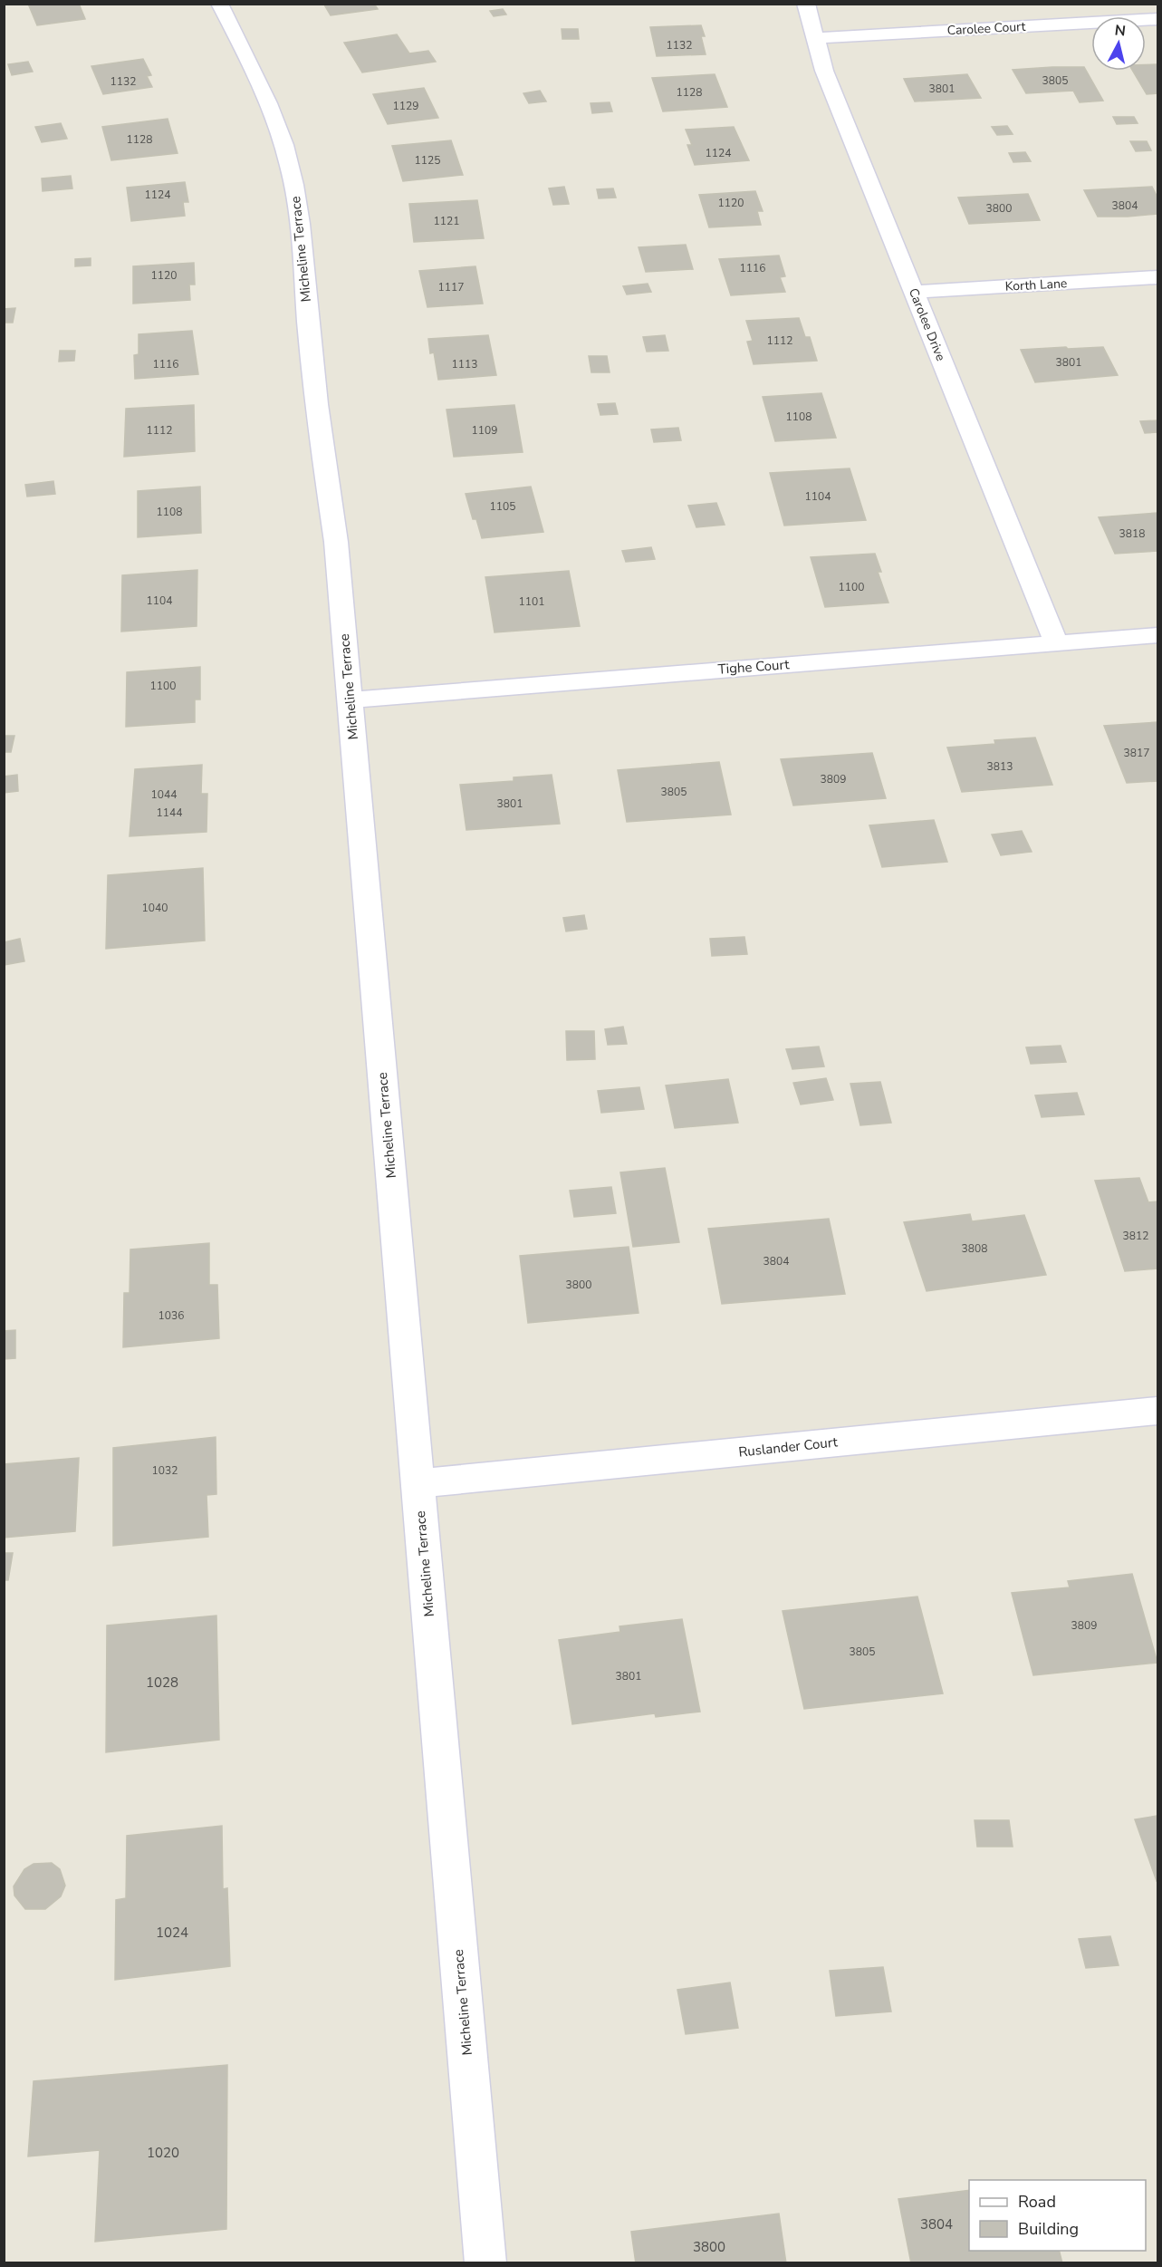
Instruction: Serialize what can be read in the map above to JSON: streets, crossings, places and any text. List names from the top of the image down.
{
  "streets": {
    "street": [
      "Carolee Court",
      "Micheline Terrace",
      "Korth Lane",
      "Carolee Drive",
      "Tighe Court",
      "Ruslander Court"
    ]
  },
  "crossings": [
    ["Carolee Court", "Carolee Drive"],
    ["Micheline Terrace", "Tighe Court"],
    ["Micheline Terrace", "Ruslander Court"],
    ["Korth Lane", "Carolee Drive"],
    ["Carolee Drive", "Tighe Court"]
  ],
  "house_numbers": [
    "1132",
    "3805",
    "1132",
    "3801",
    "1128",
    "1129",
    "1128",
    "1124",
    "1125",
    "1124",
    "1120",
    "3804",
    "3800",
    "1121",
    "1116",
    "1120",
    "1117",
    "1112",
    "3801",
    "1116",
    "1113",
    "1108",
    "1112",
    "1109",
    "1104",
    "1105",
    "1108",
    "3818",
    "1100",
    "1104",
    "1101",
    "1100",
    "3817",
    "3813",
    "3809",
    "3805",
    "1044",
    "3801",
    "1144",
    "1040",
    "3812",
    "3808",
    "3804",
    "3800",
    "1036",
    "1032",
    "3809",
    "3805",
    "3801",
    "1028",
    "1024",
    "1020",
    "3804",
    "3800"
  ],
  "legend": ["Road", "Building"],
  "north": "top"
}
